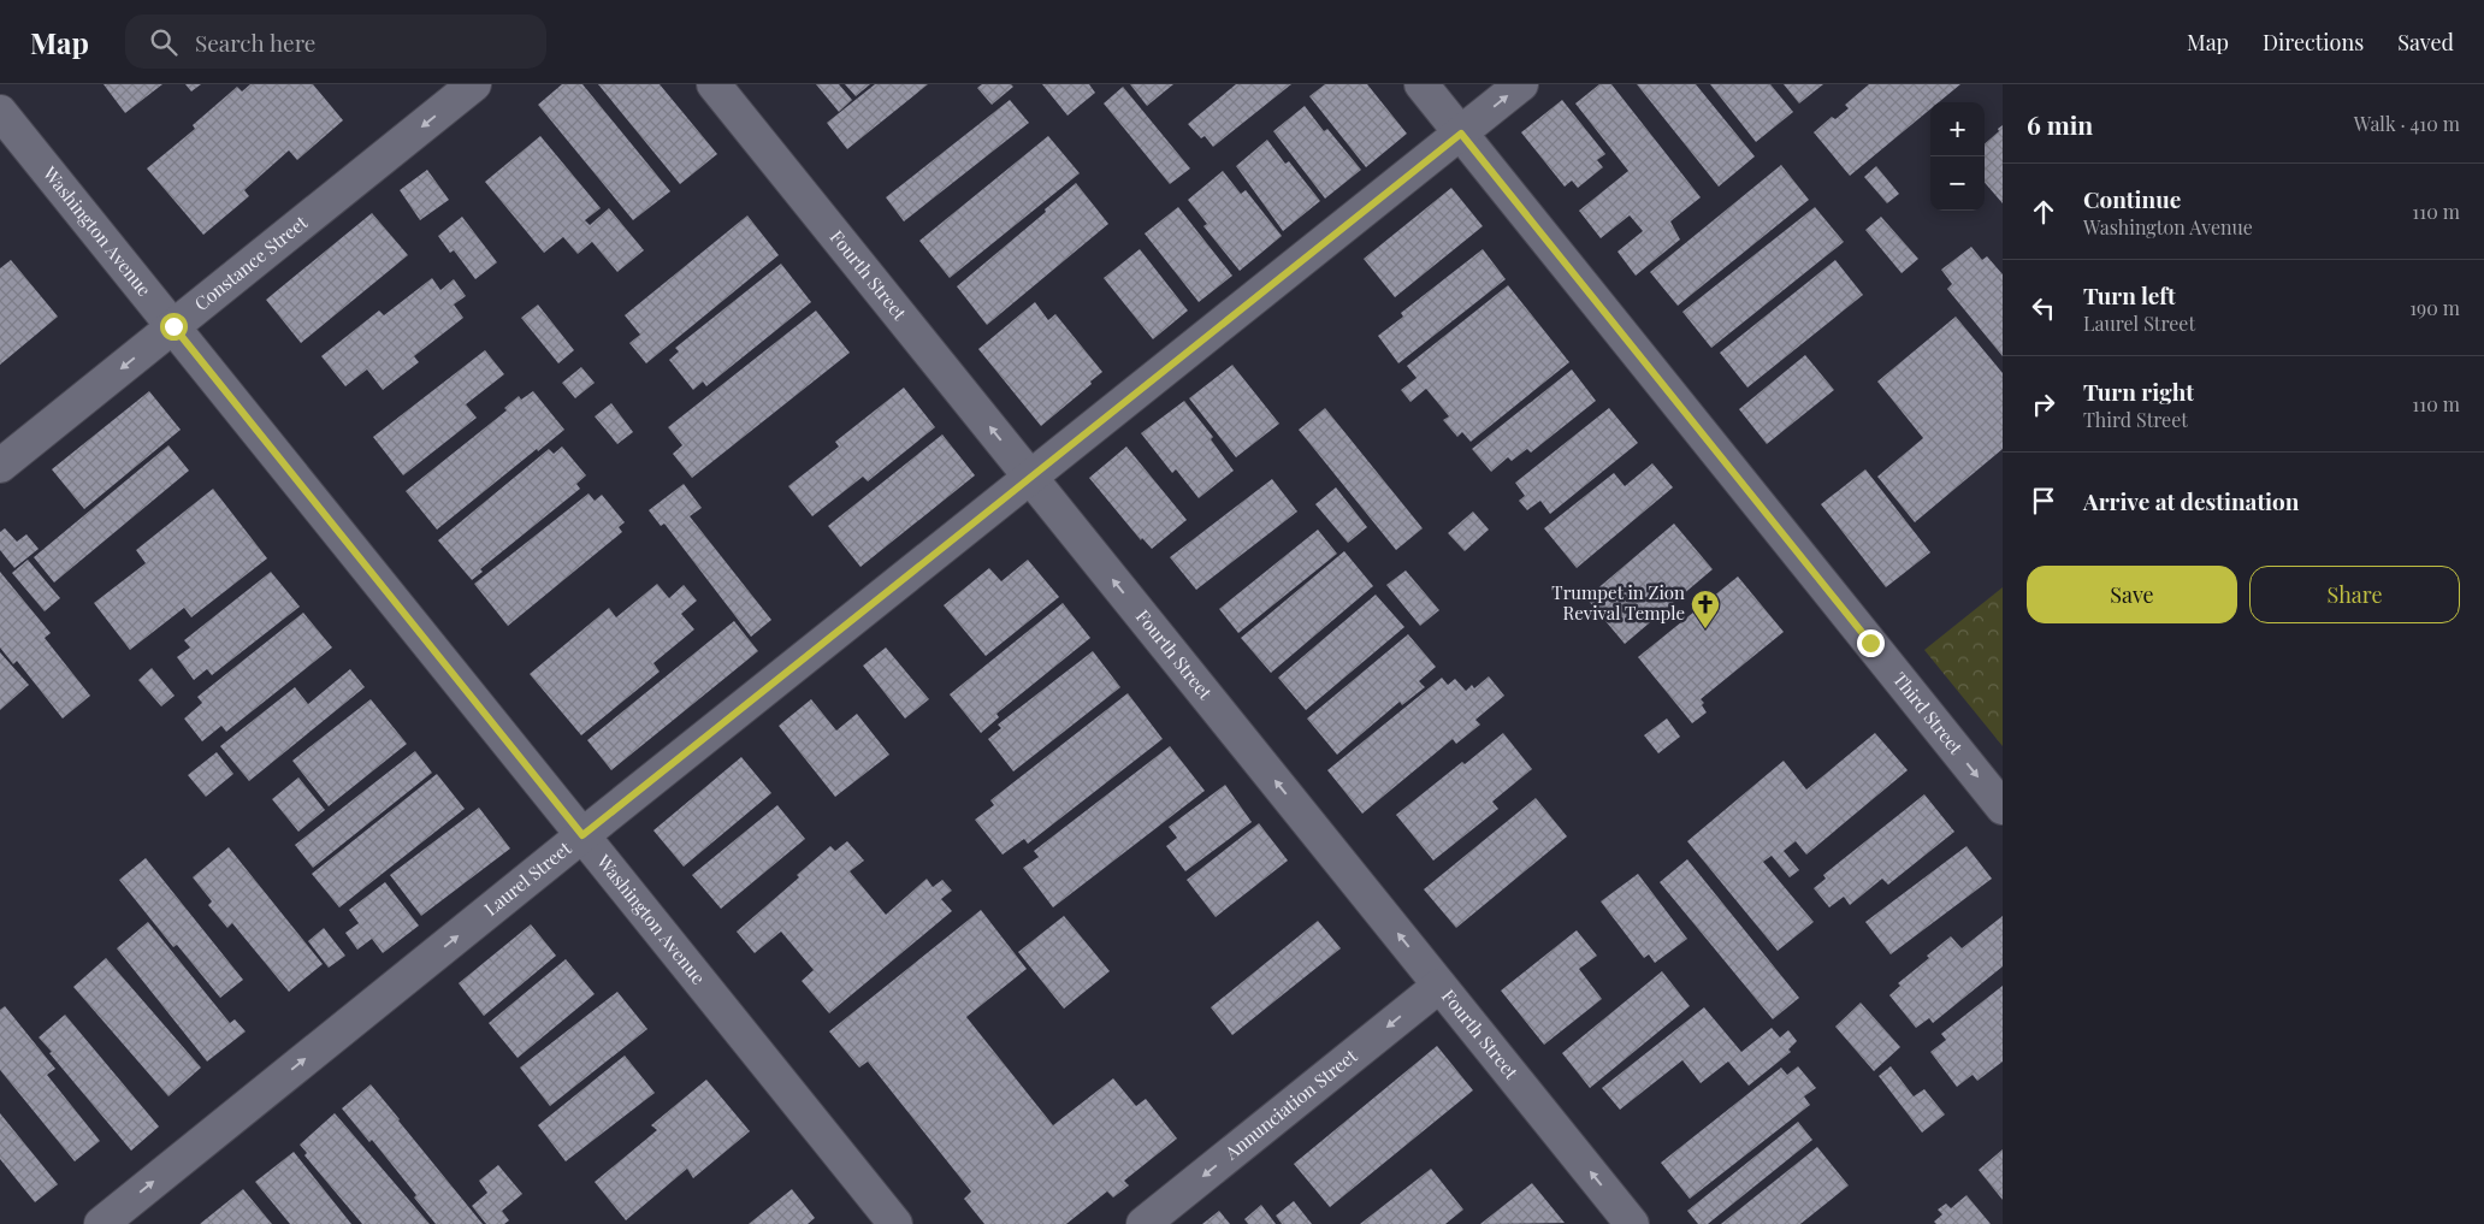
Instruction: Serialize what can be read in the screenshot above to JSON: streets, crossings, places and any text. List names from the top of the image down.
{
  "streets": {
    "street": [
      "Washington Avenue",
      "Constance Street",
      "Fourth Street",
      "Third Street",
      "Laurel Street",
      "Annunciation Street"
    ]
  },
  "crossings": [
    ["Washington Avenue", "Constance Street"],
    ["Washington Avenue", "Laurel Street"],
    ["Fourth Street", "Laurel Street"],
    ["Fourth Street", "Annunciation Street"],
    ["Third Street", "Laurel Street"]
  ],
  "one_way": [
    "Constance Street",
    "Fourth Street",
    "Third Street",
    "Laurel Street",
    "Annunciation Street"
  ],
  "places": {
    "church": ["Trumpet in Zion Revival Temple"]
  },
  "page": {
    "header": "Map",
    "search": "Search here",
    "nav": ["Map", "Directions", "Saved"],
    "heading": ["6 min", "Walk · 410 m"],
    "map_buttons": ["+", "−"],
    "list": [
      ["Continue", "Washington Avenue", "110 m"],
      ["Turn left", "Laurel Street", "190 m"],
      ["Turn right", "Third Street", "110 m"],
      "Arrive at destination"
    ],
    "buttons": ["Save", "Share"]
  }
}
